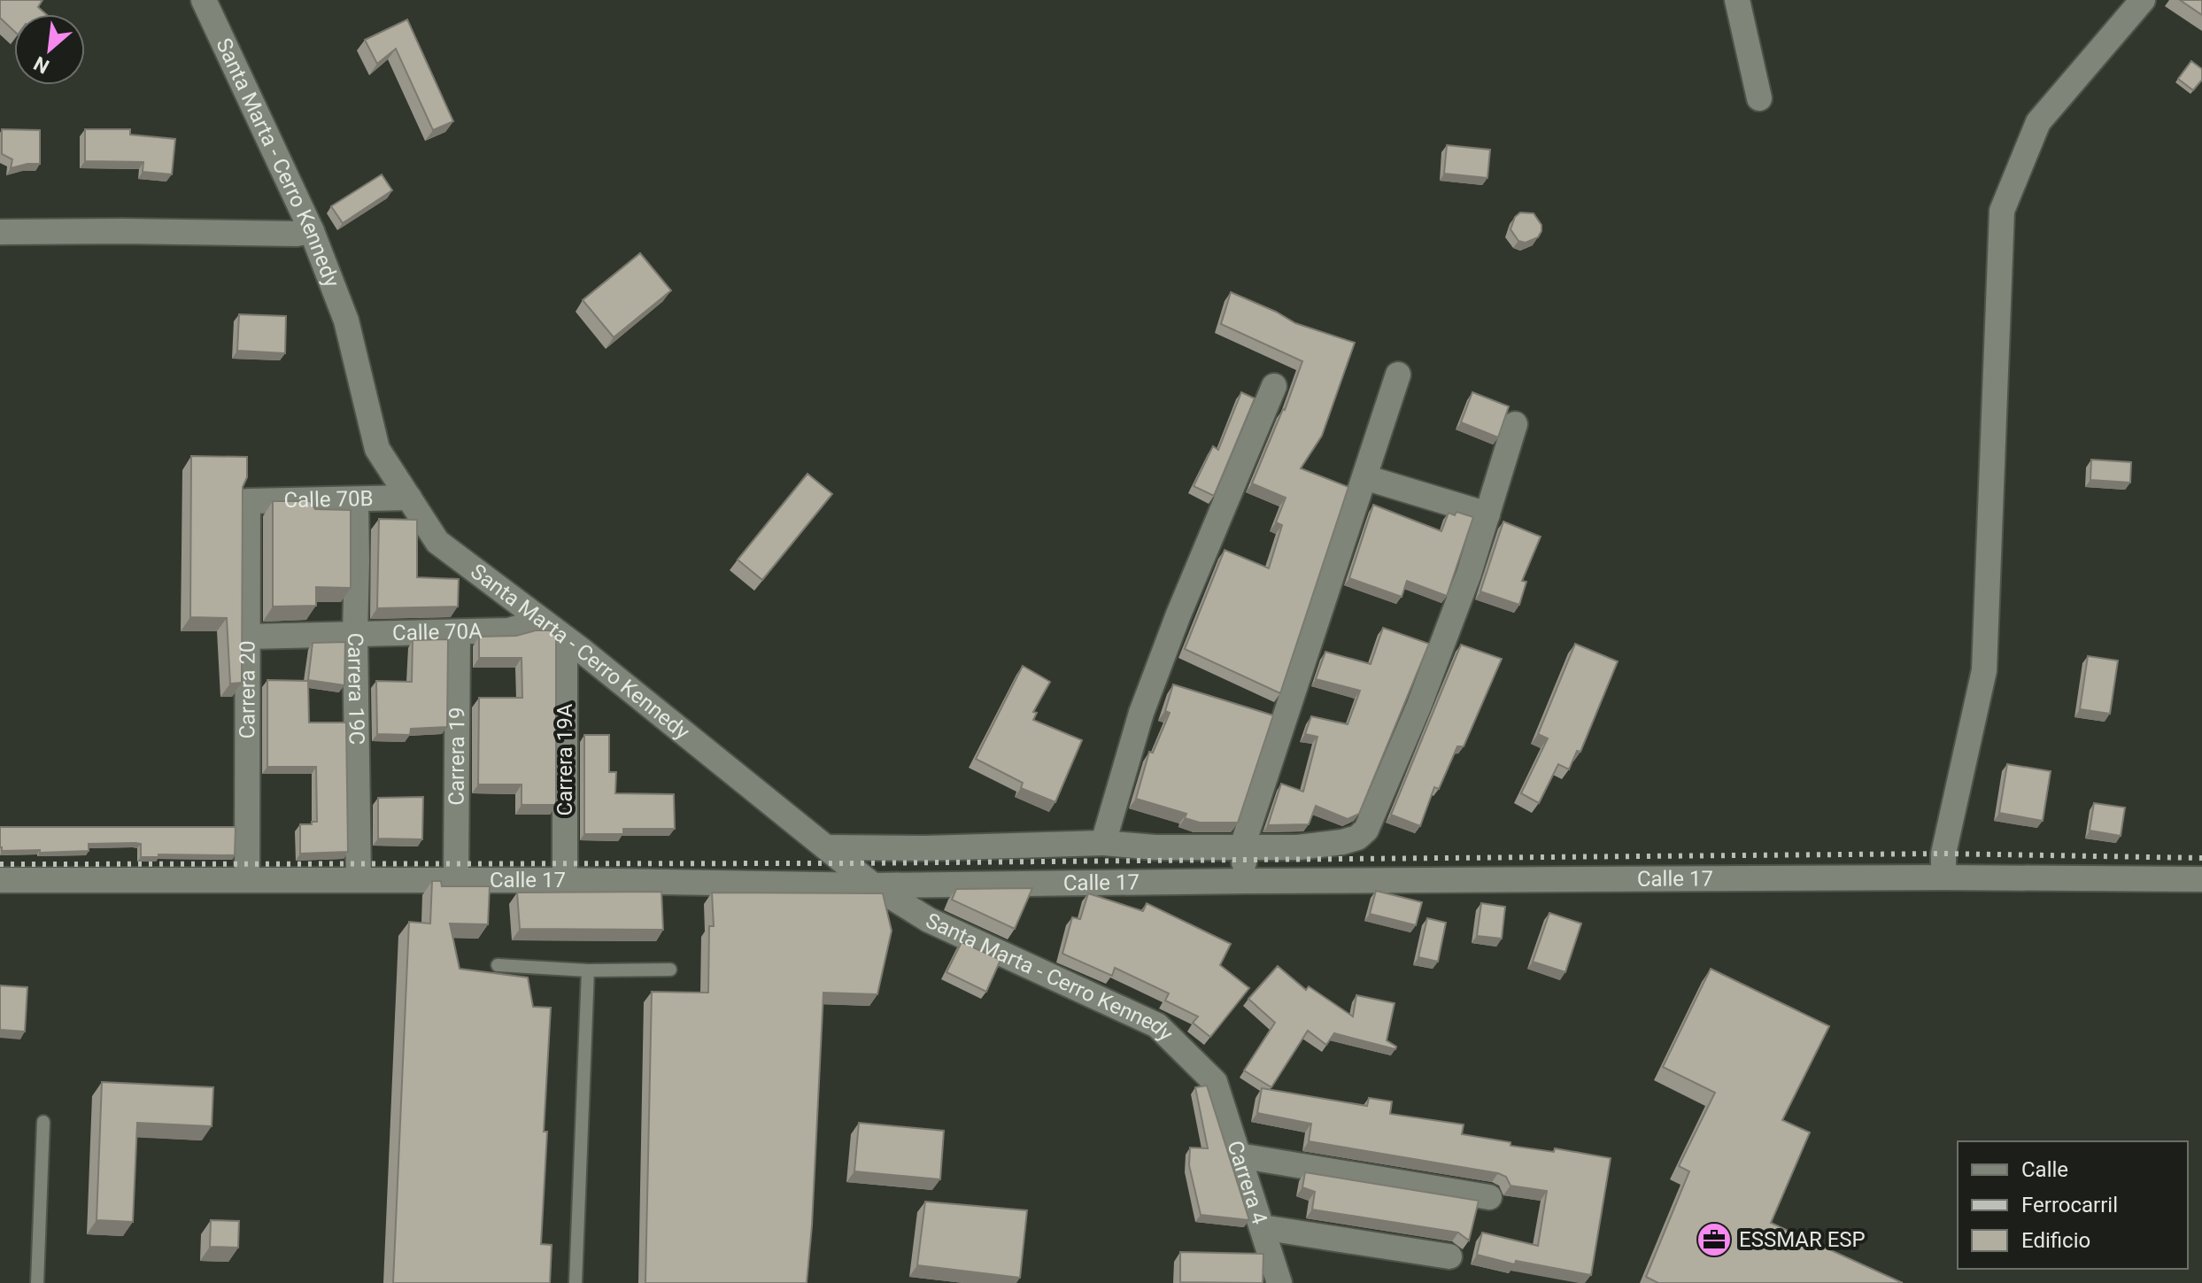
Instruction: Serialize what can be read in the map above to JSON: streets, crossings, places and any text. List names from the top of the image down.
{
  "streets": {
    "street": [
      "Santa Marta - Cerro Kennedy",
      "Calle 70B",
      "Calle 70A",
      "Carrera 19C",
      "Carrera 20",
      "Carrera 19",
      "Carrera 19A",
      "Calle 17",
      "Carrera 4"
    ]
  },
  "crossings": [
    ["Santa Marta - Cerro Kennedy", "Calle 70B"],
    ["Santa Marta - Cerro Kennedy", "Calle 70A"],
    ["Santa Marta - Cerro Kennedy", "Carrera 19A"],
    ["Santa Marta - Cerro Kennedy", "Calle 17"],
    ["Santa Marta - Cerro Kennedy", "Carrera 4"],
    ["Calle 70B", "Carrera 19C"],
    ["Calle 70B", "Carrera 20"],
    ["Calle 70A", "Carrera 19C"],
    ["Calle 70A", "Carrera 20"],
    ["Calle 70A", "Carrera 19"],
    ["Carrera 19C", "Calle 17"],
    ["Carrera 20", "Calle 17"],
    ["Carrera 19", "Calle 17"],
    ["Carrera 19A", "Calle 17"]
  ],
  "places": {
    "office": ["ESSMAR ESP"]
  },
  "legend": ["Calle", "Ferrocarril", "Edificio"],
  "north": "bottom left"
}
